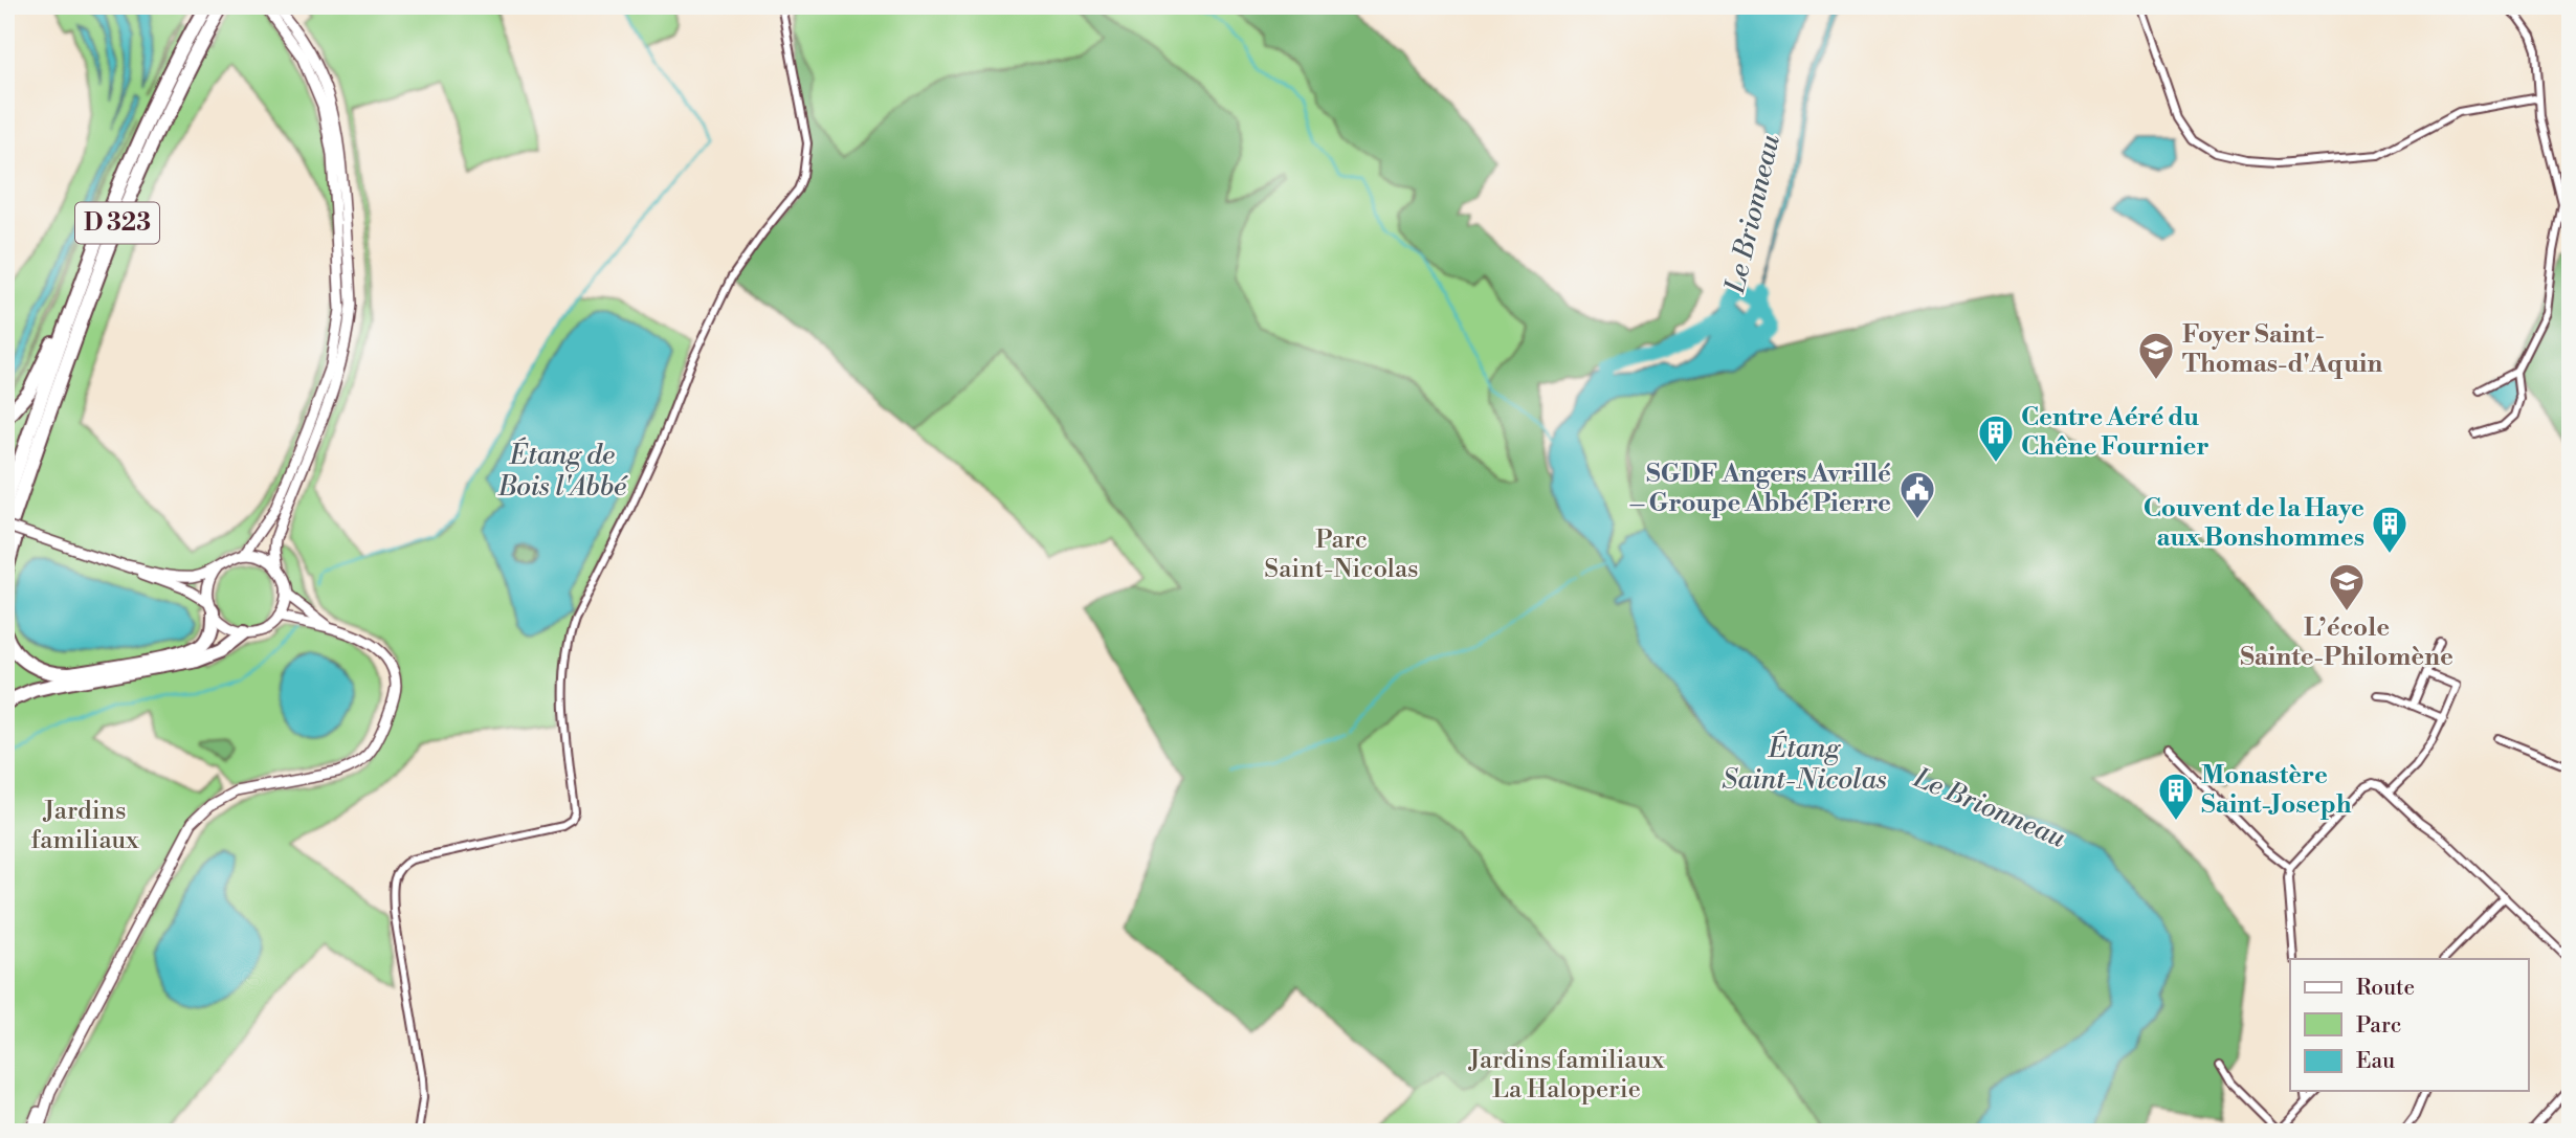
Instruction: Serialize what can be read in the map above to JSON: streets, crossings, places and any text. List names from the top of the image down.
{
  "streets": {
    "highway": ["D 323"]
  },
  "water": ["Le Brionneau", "Étang de Bois l'Abbé", "Étang Saint-Nicolas"],
  "parks": ["Parc Saint-Nicolas", "Jardins familiaux", "Jardins familiaux La Haloperie"],
  "places": {
    "school or university": ["Foyer Saint- Thomas-d'Aquin", "L’école Sainte-Philomène"],
    "building": ["Centre Aéré du Chêne Fournier", "Couvent de la Haye aux Bonshommes", "Monastère Saint-Joseph"],
    "public building": ["SGDF Angers Avrillé – Groupe Abbé Pierre"]
  },
  "legend": ["Route", "Parc", "Eau"]
}
